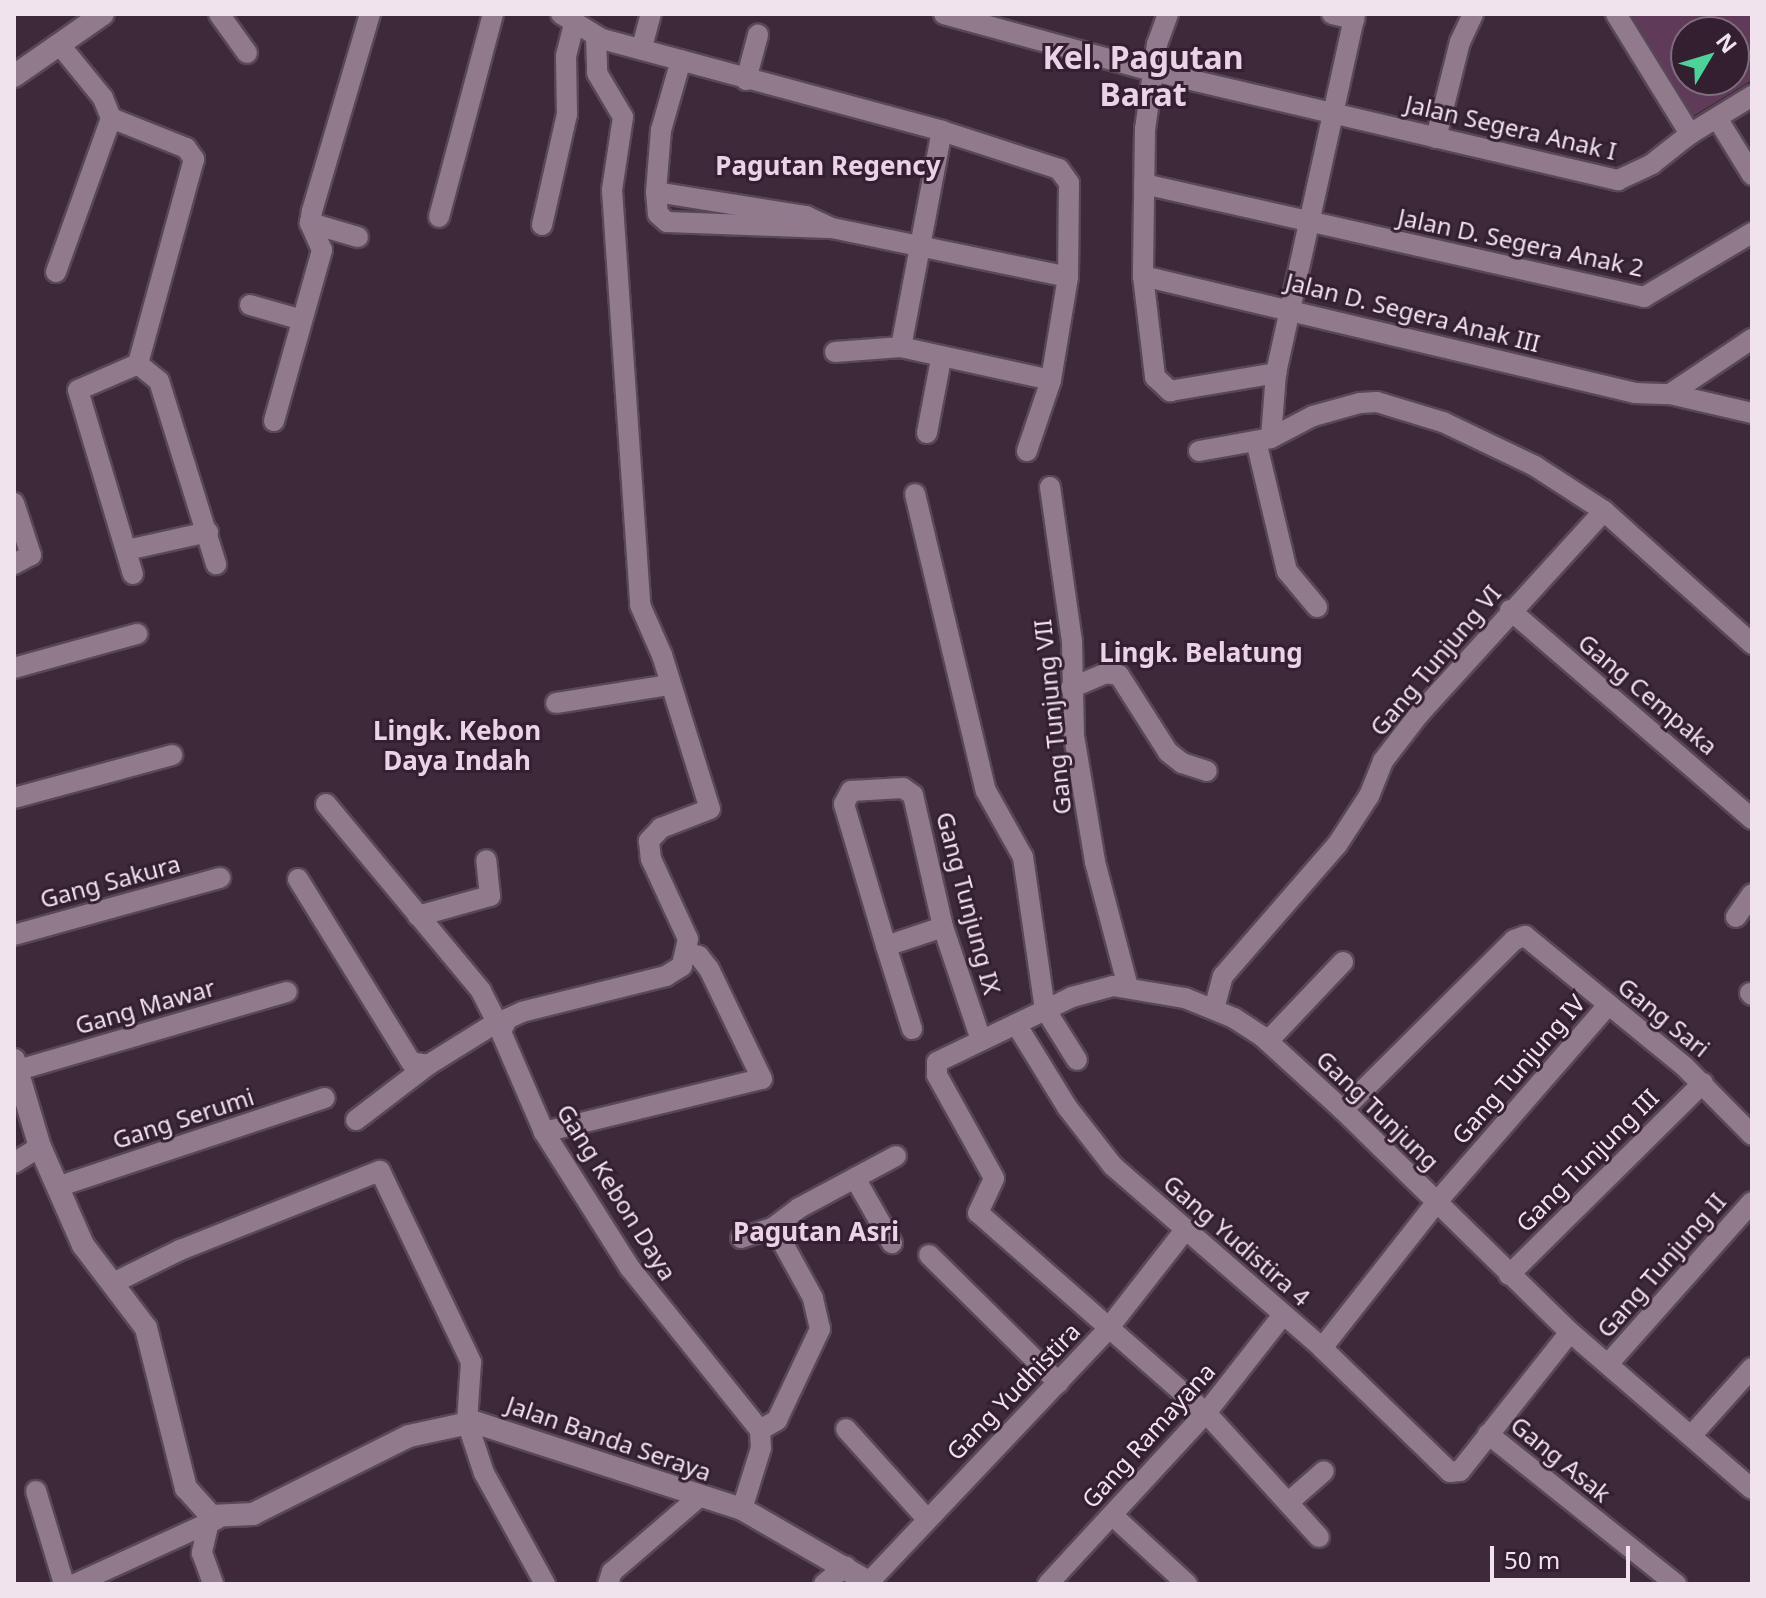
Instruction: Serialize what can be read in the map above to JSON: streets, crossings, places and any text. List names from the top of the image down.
{
  "streets": {
    "street": [
      "Jalan Segera Anak I",
      "Jalan D. Segera Anak 2",
      "Jalan D. Segera Anak III",
      "Gang Tunjung VI",
      "Gang Cempaka",
      "Gang Tunjung VII",
      "Gang Sakura",
      "Gang Tunjung IX",
      "Gang Mawar",
      "Gang Sari",
      "Gang Tunjung IV",
      "Gang Tunjung",
      "Gang Serumi",
      "Gang Tunjung III",
      "Gang Kebon Daya",
      "Gang Yudistira 4",
      "Gang Tunjung II",
      "Gang Yudhistira",
      "Gang Ramayana",
      "Jalan Banda Seraya",
      "Gang Asak"
    ]
  },
  "crossings": [
    ["Gang Tunjung VI", "Gang Cempaka"],
    ["Gang Tunjung VI", "Gang Tunjung"],
    ["Gang Tunjung VII", "Gang Tunjung"],
    ["Gang Tunjung IX", "Gang Tunjung"],
    ["Gang Sari", "Gang Tunjung IV"],
    ["Gang Sari", "Gang Tunjung"],
    ["Gang Sari", "Gang Tunjung III"],
    ["Gang Tunjung IV", "Gang Tunjung"],
    ["Gang Tunjung IV", "Gang Yudistira 4"],
    ["Gang Tunjung", "Gang Tunjung III"],
    ["Gang Tunjung", "Gang Yudistira 4"],
    ["Gang Tunjung", "Gang Tunjung II"],
    ["Gang Tunjung", "Gang Yudhistira"],
    ["Gang Yudistira 4", "Gang Yudhistira"],
    ["Gang Yudistira 4", "Gang Ramayana"],
    ["Gang Yudistira 4", "Gang Asak"],
    ["Gang Yudhistira", "Jalan Banda Seraya"]
  ],
  "districts": [
    "Kel. Pagutan Barat",
    "Pagutan Regency",
    "Lingk. Belatung",
    "Lingk. Kebon Daya Indah",
    "Pagutan Asri"
  ],
  "scale_bar": "50 m",
  "north": "top right"
}
